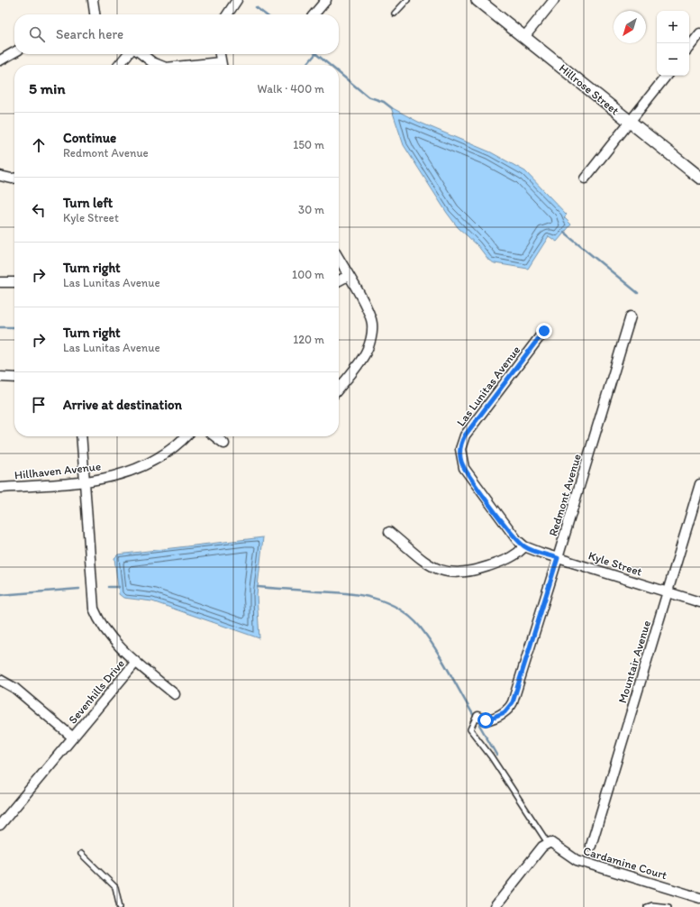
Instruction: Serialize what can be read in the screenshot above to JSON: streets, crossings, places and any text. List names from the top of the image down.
{
  "streets": {
    "street": [
      "Hillrose Street",
      "Las Lunitas Avenue",
      "Hillhaven Avenue",
      "Redmont Avenue",
      "Kyle Street",
      "Mountair Avenue",
      "Sevenhills Drive",
      "Cardamine Court"
    ]
  },
  "crossings": [
    ["Las Lunitas Avenue", "Kyle Street"],
    ["Hillhaven Avenue", "Sevenhills Drive"],
    ["Redmont Avenue", "Kyle Street"],
    ["Kyle Street", "Mountair Avenue"]
  ],
  "north": "bottom left",
  "page": {
    "map_buttons": ["+", "−"],
    "search": "Search here",
    "heading": ["5 min", "Walk · 400 m"],
    "list": [
      ["Continue", "Redmont Avenue", "150 m"],
      ["Turn left", "Kyle Street", "30 m"],
      ["Turn right", "Las Lunitas Avenue", "100 m"],
      ["Turn right", "Las Lunitas Avenue", "120 m"],
      "Arrive at destination"
    ]
  }
}
